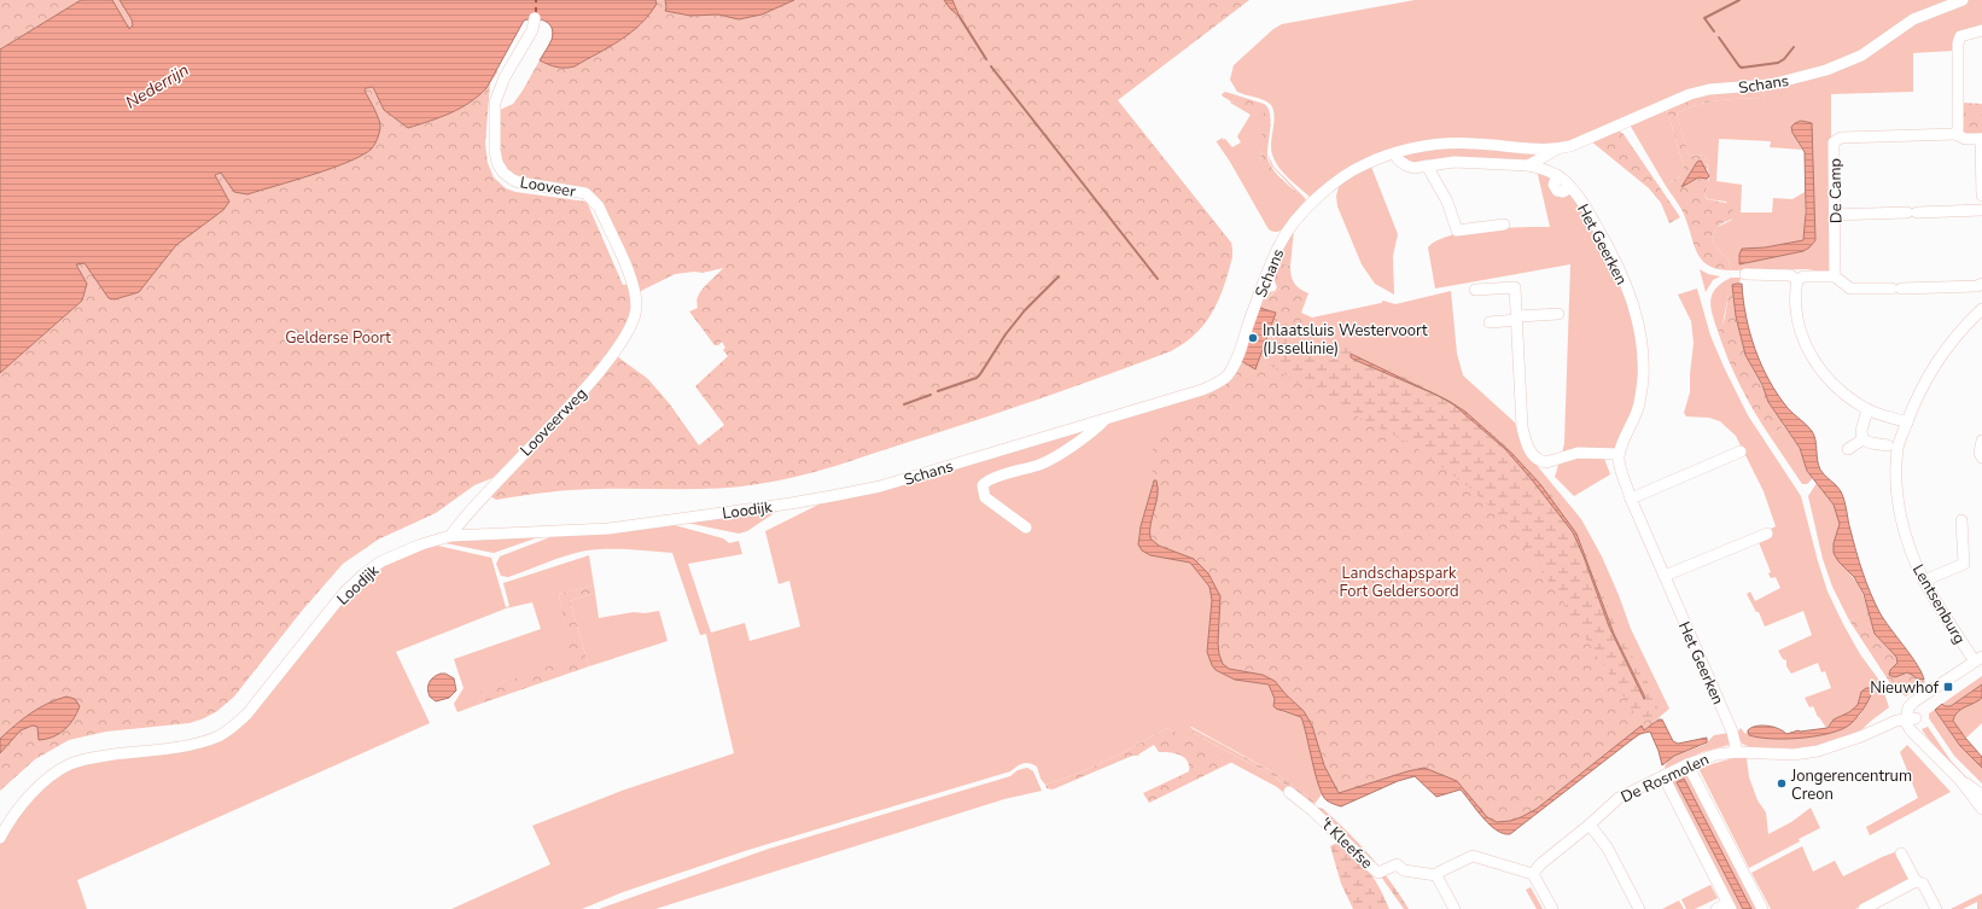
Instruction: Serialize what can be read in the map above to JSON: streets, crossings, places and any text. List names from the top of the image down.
{
  "streets": {
    "street": [
      "Schans",
      "Looveer",
      "De Camp",
      "Het Geerken",
      "Looveerweg",
      "Loodijk",
      "Lentsenburg",
      "De Rosmolen",
      "'t Kleefse"
    ]
  },
  "crossings": [
    ["Schans", "Het Geerken"],
    ["Schans", "Loodijk"],
    ["Looveer", "Looveerweg"],
    ["Het Geerken", "De Rosmolen"],
    ["Looveerweg", "Loodijk"]
  ],
  "water": ["Nederrijn"],
  "parks": ["Gelderse Poort", "Landschapspark Fort Geldersoord"],
  "places": {
    "other": ["Inlaatsluis Westervoort (IJssellinie)", "Jongerencentrum Creon"],
    "transit": ["Nieuwhof"]
  }
}
